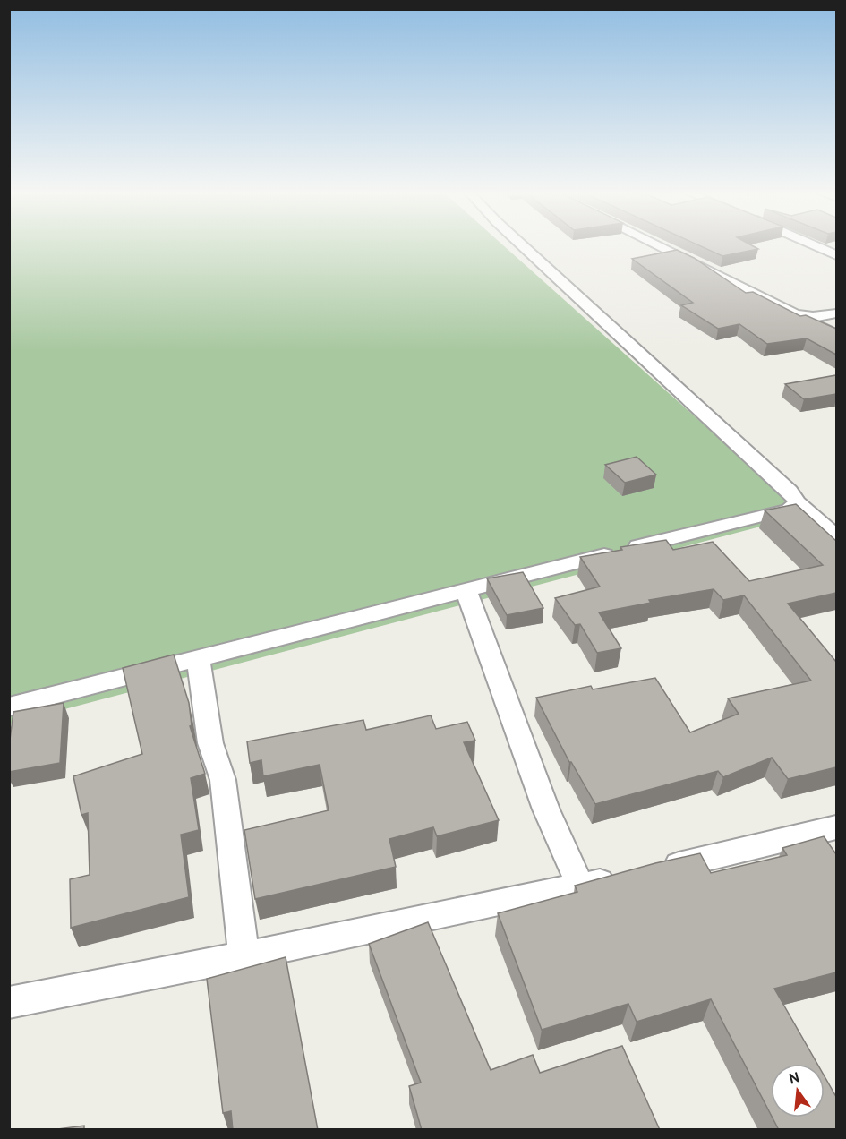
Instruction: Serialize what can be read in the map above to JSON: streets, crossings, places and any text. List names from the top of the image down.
{
  "north": "top"
}
